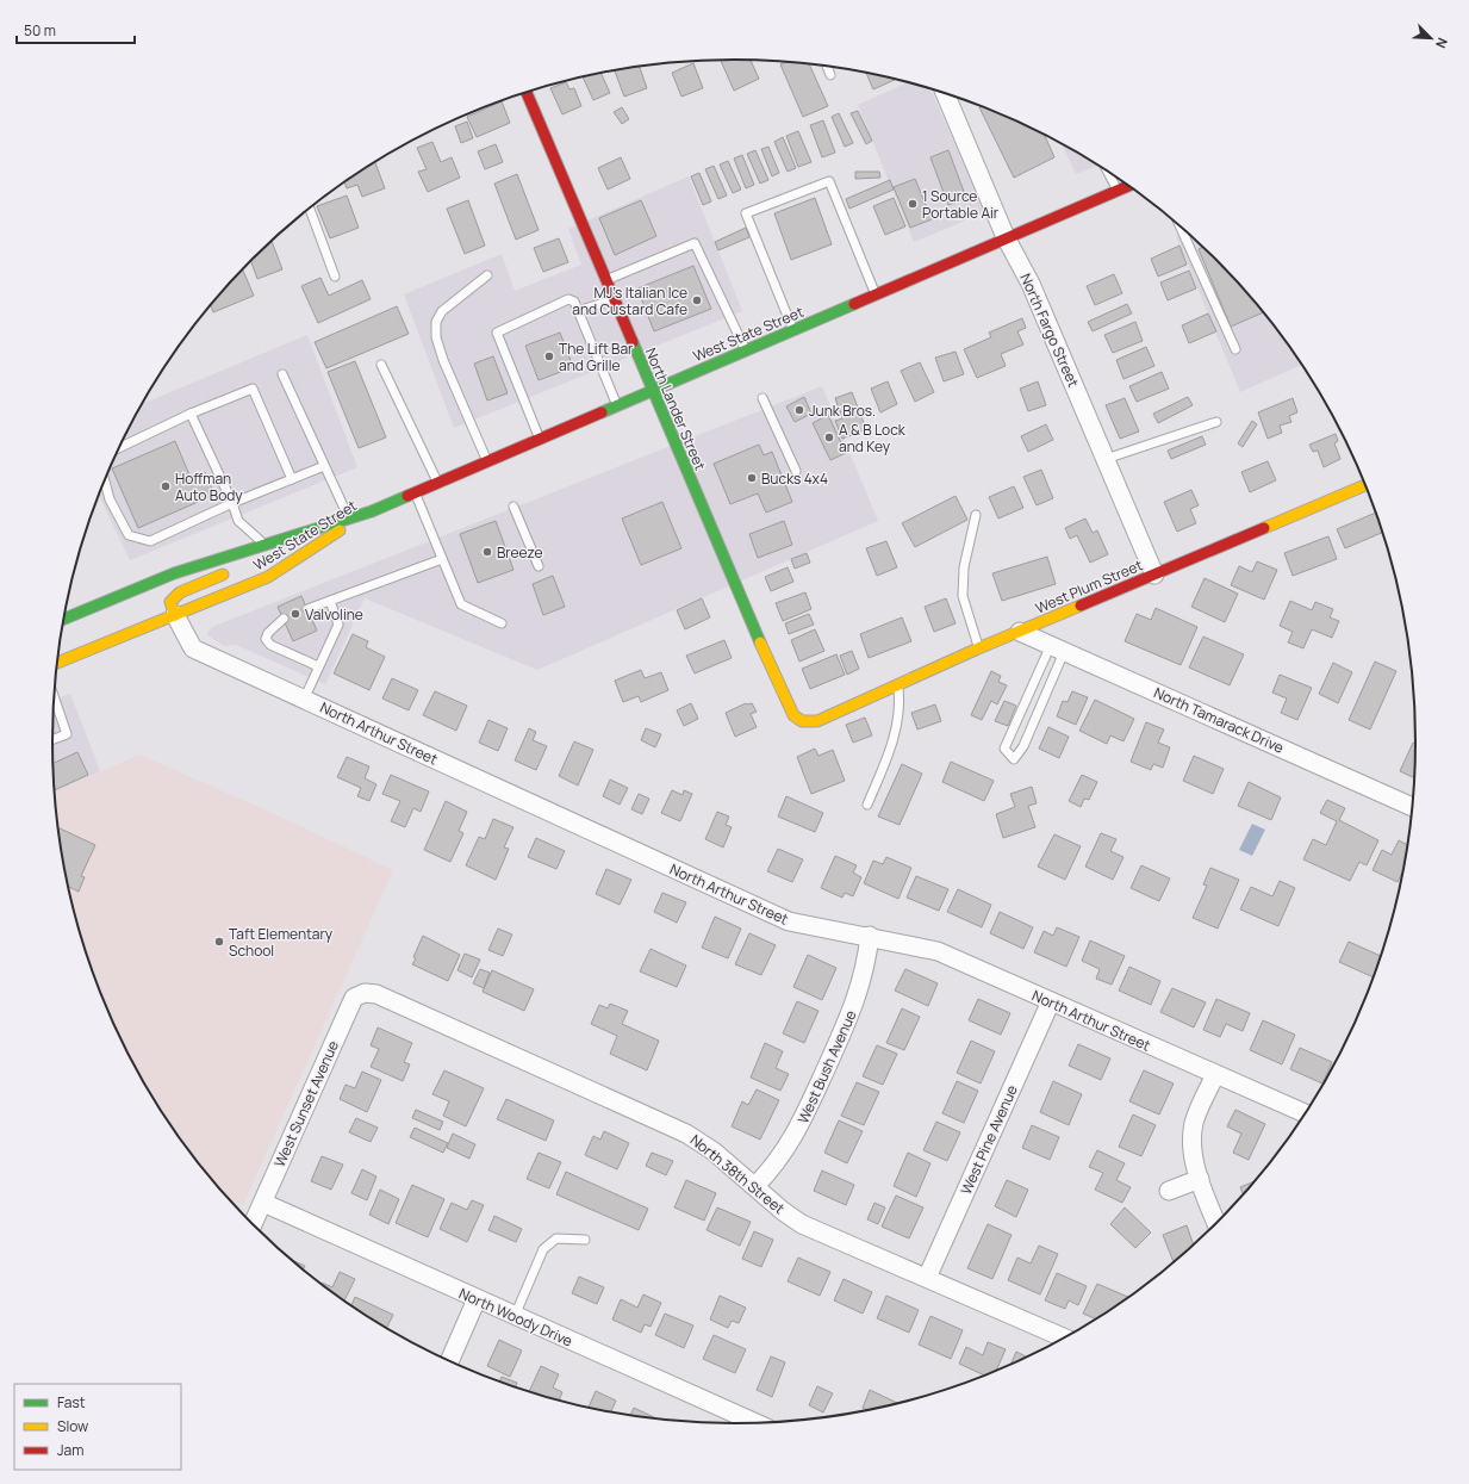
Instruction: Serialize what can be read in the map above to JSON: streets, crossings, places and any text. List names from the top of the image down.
{
  "streets": {
    "main road": ["West State Street", "North Lander Street", "West Plum Street"],
    "street": [
      "North Fargo Street",
      "North Tamarack Drive",
      "North Arthur Street",
      "West Bush Avenue",
      "West Sunset Avenue",
      "West Pine Avenue",
      "North 38th Street",
      "North Woody Drive"
    ]
  },
  "crossings": [
    ["North Fargo Street", "West State Street"],
    ["North Fargo Street", "West Plum Street"],
    ["West State Street", "North Lander Street"],
    ["West State Street", "North Arthur Street"],
    ["North Lander Street", "West Plum Street"],
    ["West Plum Street", "North Tamarack Drive"],
    ["North Arthur Street", "West Bush Avenue"],
    ["North Arthur Street", "West Pine Avenue"],
    ["West Bush Avenue", "North 38th Street"],
    ["West Sunset Avenue", "North 38th Street"],
    ["West Sunset Avenue", "North Woody Drive"],
    ["West Pine Avenue", "North 38th Street"]
  ],
  "places": [
    "1 Source Portable Air",
    "MJ's Italian Ice and Custard Cafe",
    "The Lift Bar and Grille",
    "Junk Bros.",
    "A & B Lock and Key",
    "Bucks 4x4",
    "Hoffman Auto Body",
    "Breeze",
    "Valvoline",
    "Taft Elementary School"
  ],
  "legend": ["Fast", "Slow", "Jam"],
  "scale_bar": "50 m",
  "north": "bottom right"
}
